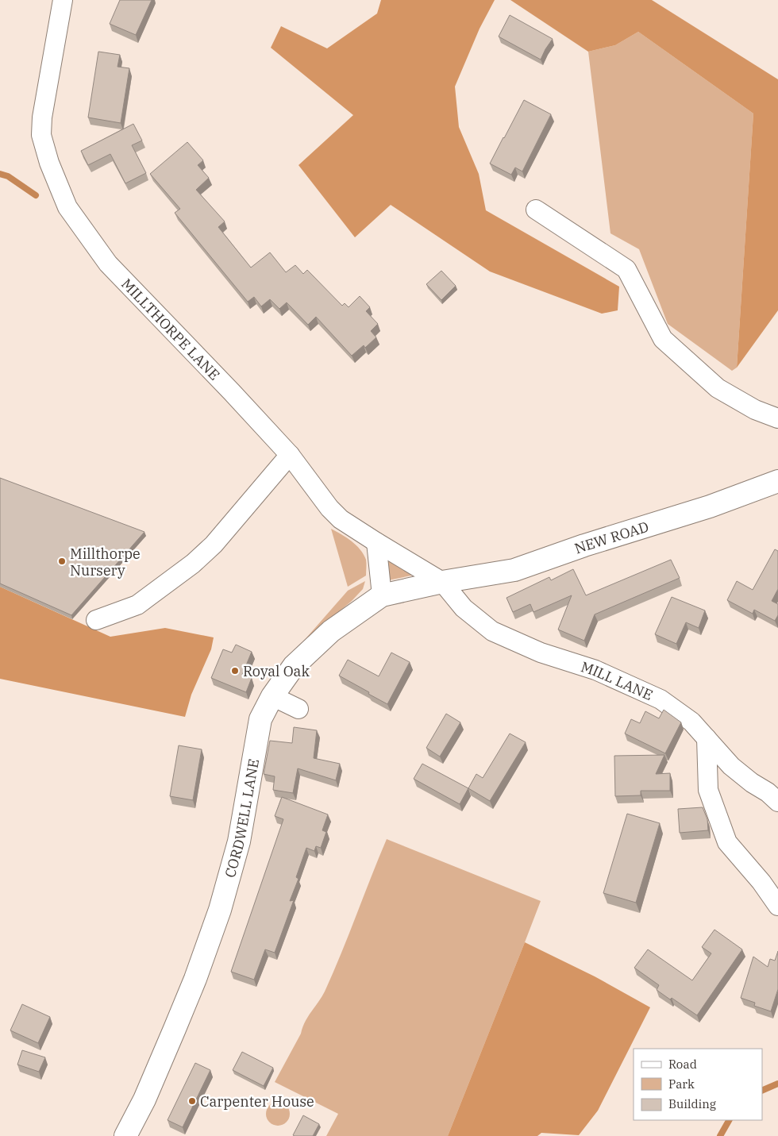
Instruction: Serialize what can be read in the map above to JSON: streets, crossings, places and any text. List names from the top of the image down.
{
  "streets": {
    "main road": ["NEW ROAD", "CORDWELL LANE"],
    "street": ["MILLTHORPE LANE", "MILL LANE"]
  },
  "crossings": [
    ["MILLTHORPE LANE", "NEW ROAD"],
    ["MILLTHORPE LANE", "MILL LANE"],
    ["MILLTHORPE LANE", "CORDWELL LANE"],
    ["NEW ROAD", "MILL LANE"],
    ["NEW ROAD", "CORDWELL LANE"],
    ["MILL LANE", "CORDWELL LANE"]
  ],
  "places": ["Millthorpe Nursery", "Royal Oak", "Carpenter House"],
  "legend": ["Road", "Park", "Building"]
}
